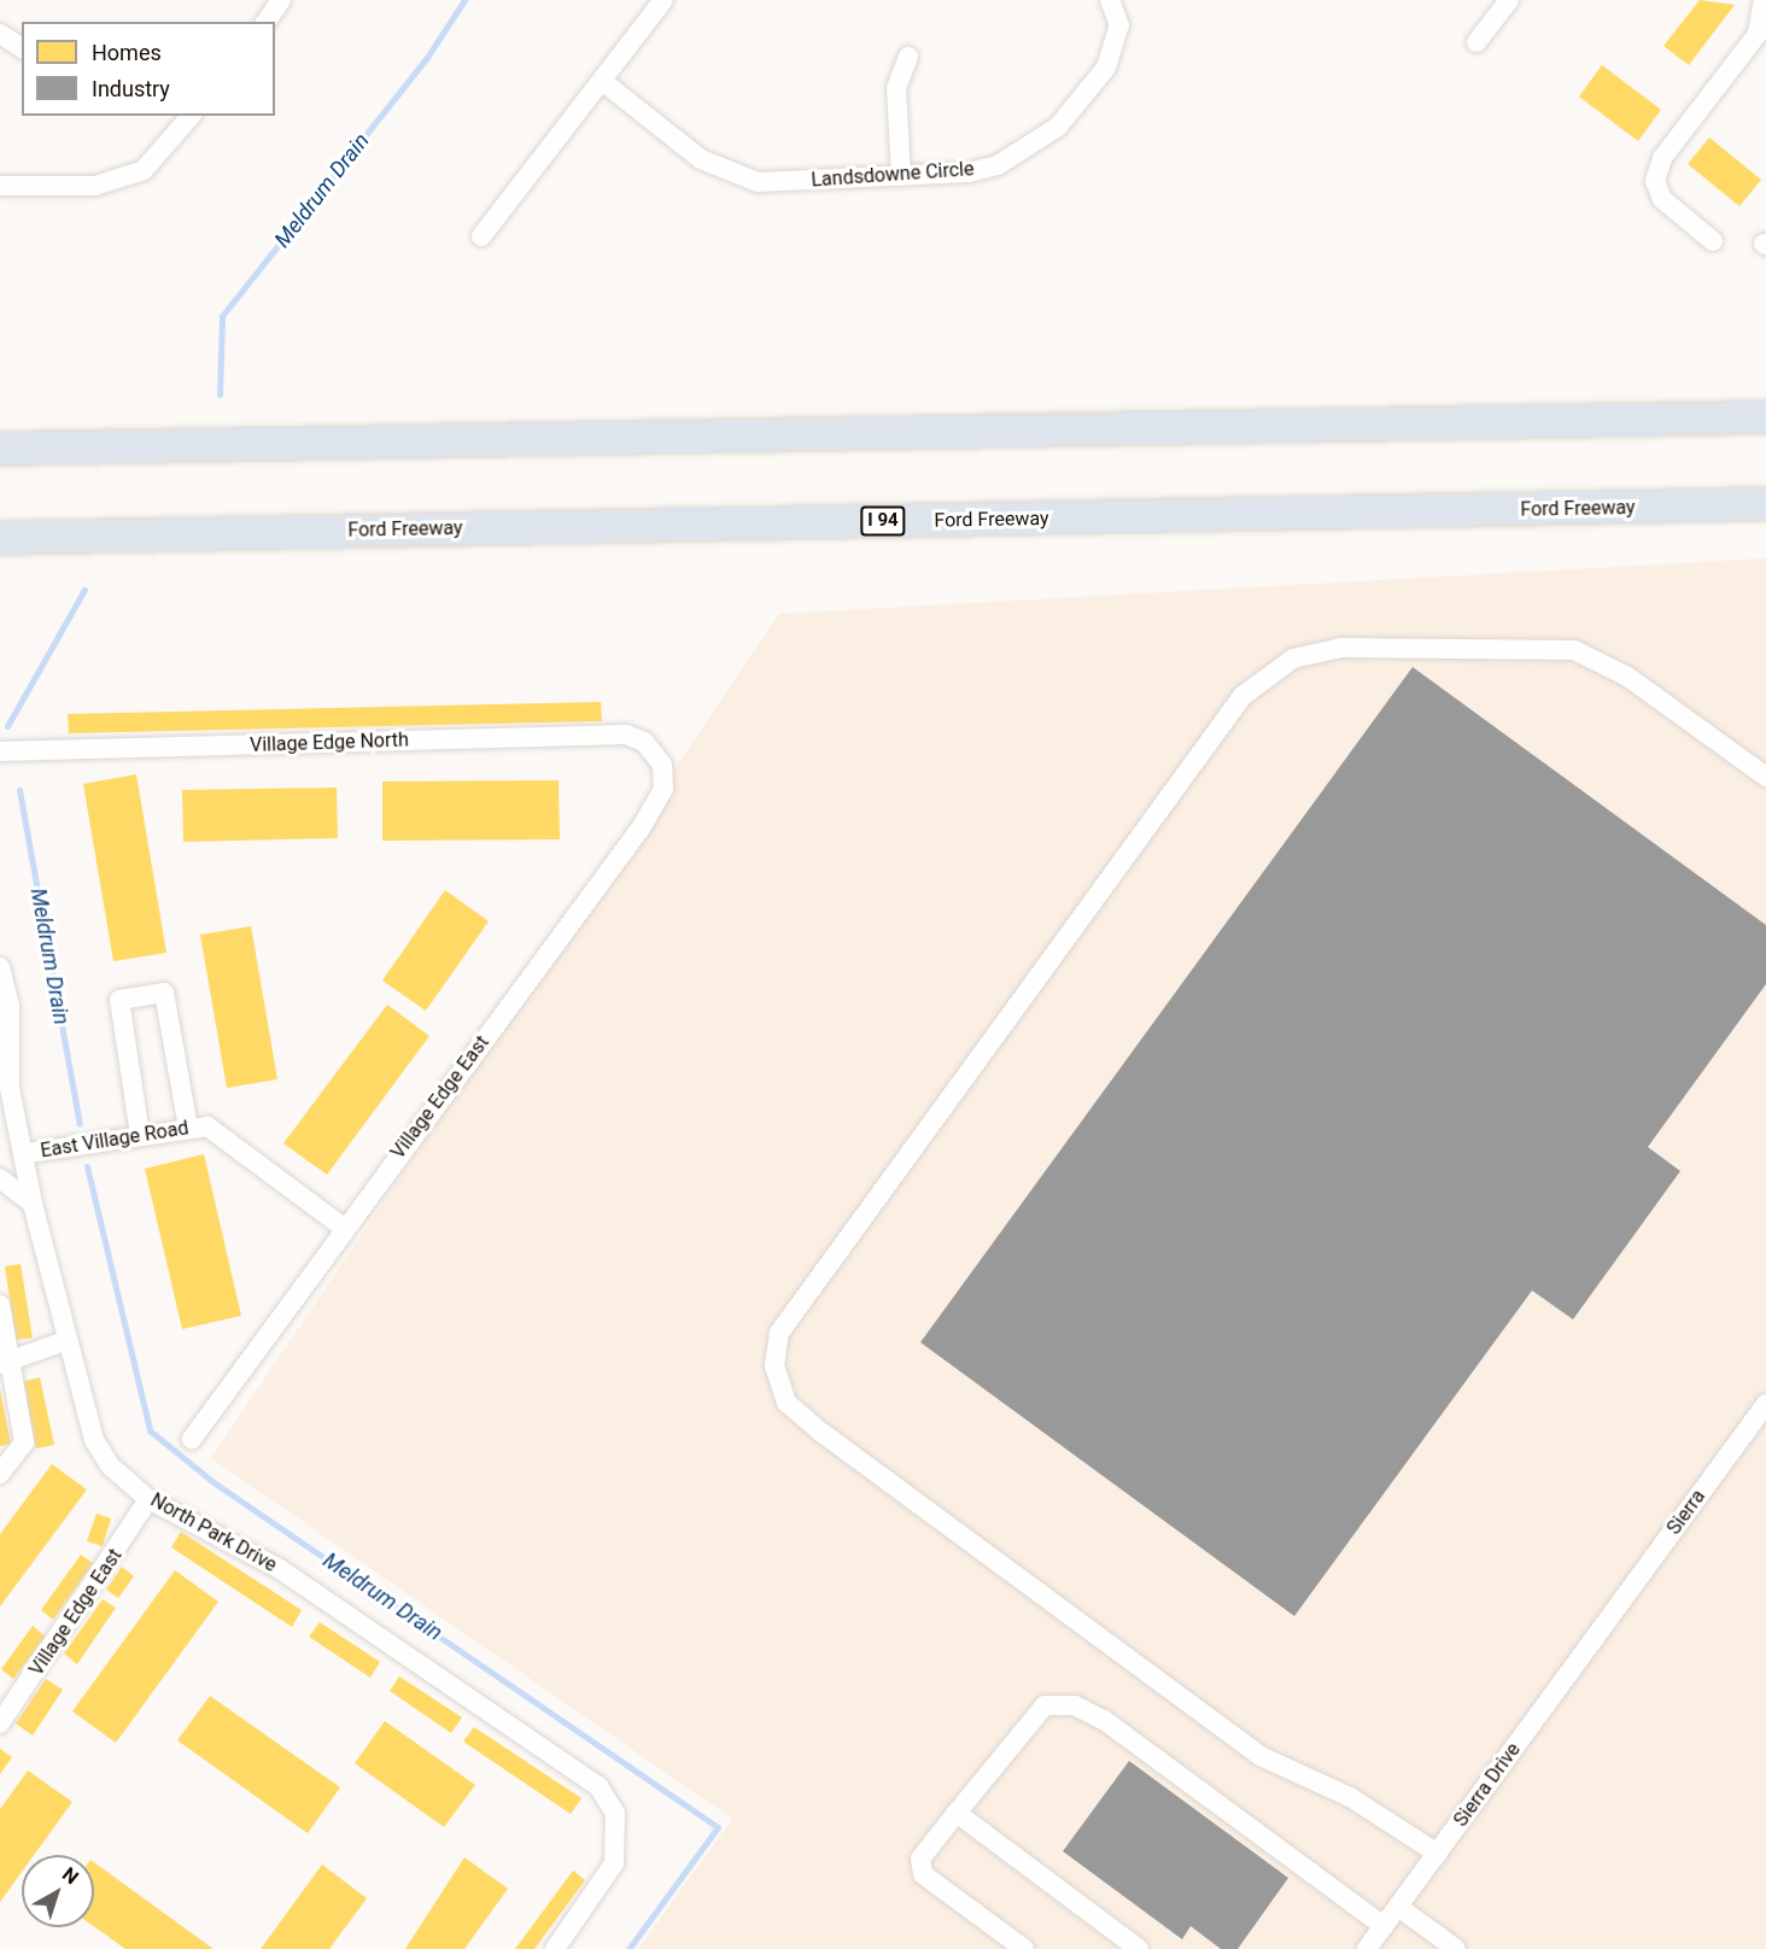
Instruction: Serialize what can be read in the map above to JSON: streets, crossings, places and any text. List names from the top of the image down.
{
  "streets": {
    "highway": ["Ford Freeway", "I 94"],
    "street": [
      "Landsdowne Circle",
      "Village Edge North",
      "Village Edge East",
      "East Village Road",
      "Sierra",
      "North Park Drive",
      "Sierra Drive"
    ]
  },
  "crossings": [
    ["Village Edge North", "Village Edge East"],
    ["Village Edge East", "East Village Road"],
    ["Village Edge East", "North Park Drive"],
    ["East Village Road", "North Park Drive"],
    ["Sierra", "Sierra Drive"]
  ],
  "water": ["Meldrum Drain"],
  "legend": ["Homes", "Industry"],
  "north": "top right"
}
